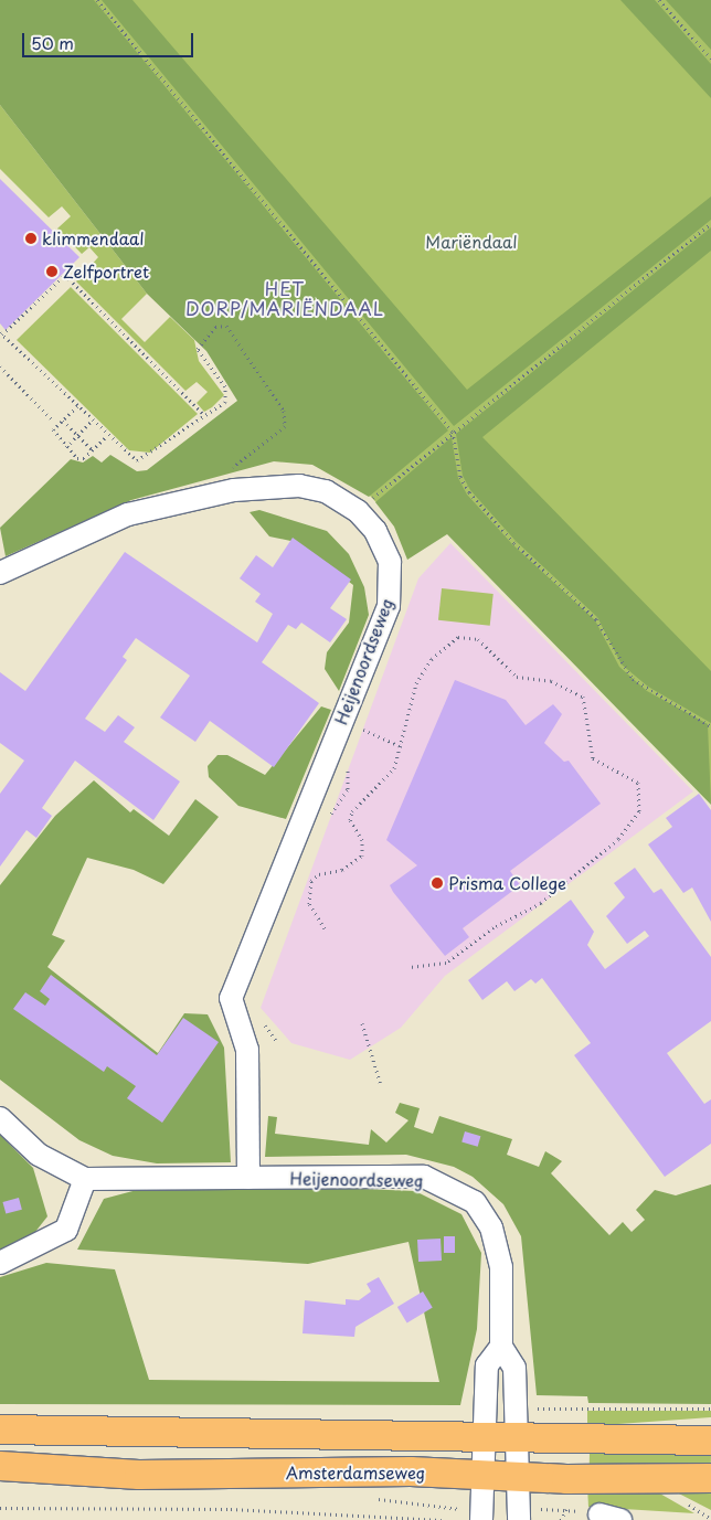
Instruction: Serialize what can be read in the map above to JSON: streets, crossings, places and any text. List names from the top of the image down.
{
  "streets": {
    "main road": ["Amsterdamseweg"],
    "street": ["Heijenoordseweg"]
  },
  "crossings": [
    ["Heijenoordseweg", "Amsterdamseweg"]
  ],
  "districts": ["HET DORP/MARIËNDAAL"],
  "parks": ["Mariëndaal"],
  "places": ["klimmendaal", "Zelfportret", "Prisma College"],
  "scale_bar": "50 m"
}
